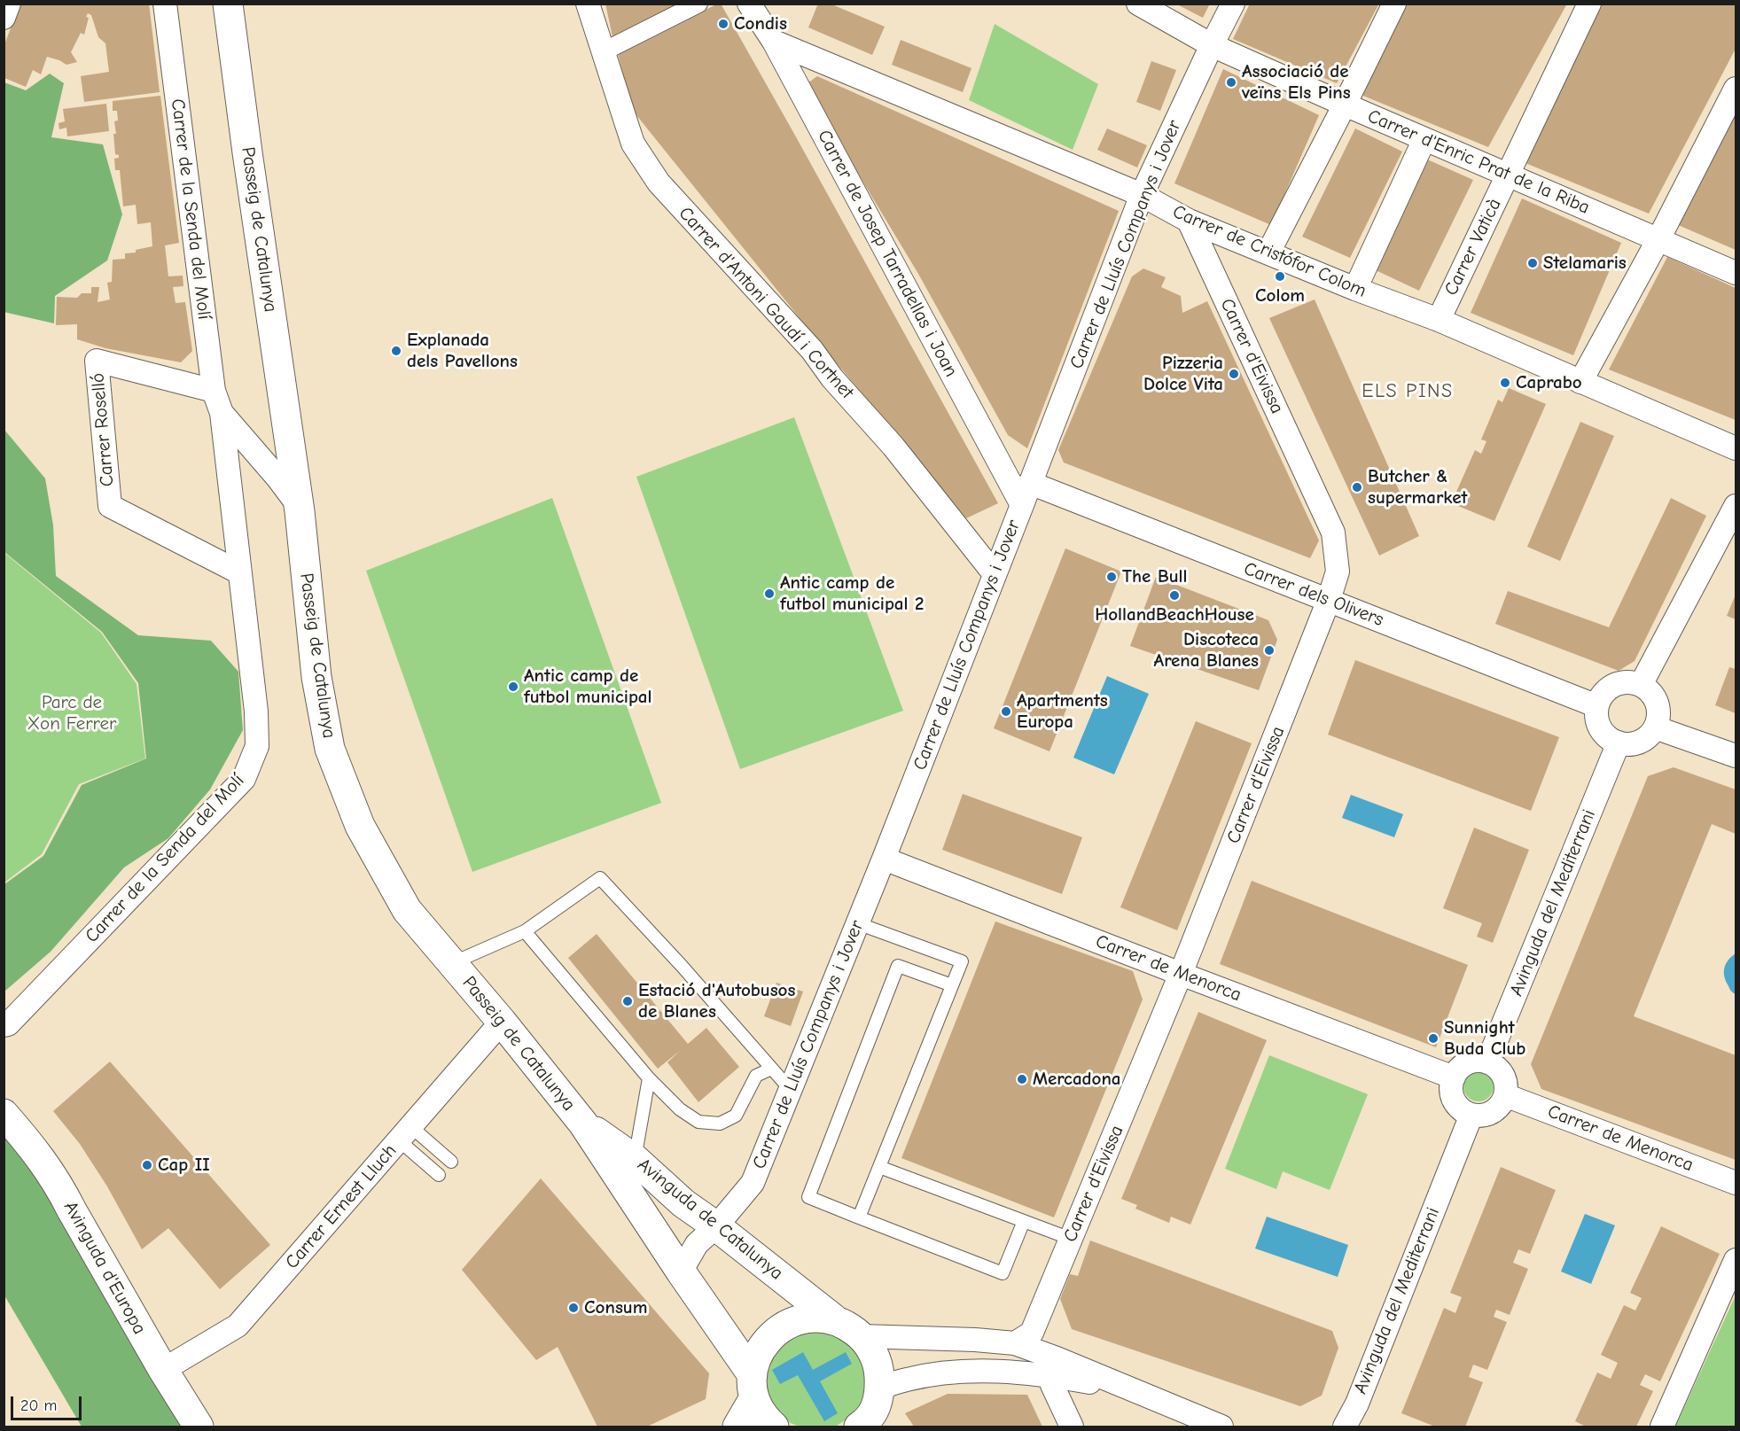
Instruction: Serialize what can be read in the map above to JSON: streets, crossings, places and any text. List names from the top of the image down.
{
  "streets": {
    "street": [
      "Carrer d'Enric Prat de la Riba",
      "Carrer de la Senda del Molí",
      "Passeig de Catalunya",
      "Carrer de Lluís Companys i Jover",
      "Carrer Vaticà",
      "Carrer de Cristófor Colom",
      "Carrer de Josep Tarradellas i Joan",
      "Carrer d'Antoni Gaudí i Cortnet",
      "Carrer d'Eivissa",
      "Carrer Roselló",
      "Carrer dels Olivers",
      "Avinguda del Mediterrani",
      "Carrer de Menorca",
      "Carrer Ernest Lluch",
      "Avinguda de Catalunya",
      "Avinguda d'Europa"
    ]
  },
  "crossings": [
    ["Carrer d'Enric Prat de la Riba", "Carrer de Lluís Companys i Jover"],
    ["Carrer d'Enric Prat de la Riba", "Carrer Vaticà"],
    ["Carrer de la Senda del Molí", "Passeig de Catalunya"],
    ["Carrer de la Senda del Molí", "Carrer Roselló"],
    ["Passeig de Catalunya", "Carrer de Lluís Companys i Jover"],
    ["Passeig de Catalunya", "Carrer Ernest Lluch"],
    ["Passeig de Catalunya", "Avinguda de Catalunya"],
    ["Carrer de Lluís Companys i Jover", "Carrer de Cristófor Colom"],
    ["Carrer de Lluís Companys i Jover", "Carrer de Josep Tarradellas i Joan"],
    ["Carrer de Lluís Companys i Jover", "Carrer d'Antoni Gaudí i Cortnet"],
    ["Carrer de Lluís Companys i Jover", "Carrer dels Olivers"],
    ["Carrer de Lluís Companys i Jover", "Carrer de Menorca"],
    ["Carrer de Lluís Companys i Jover", "Avinguda de Catalunya"],
    ["Carrer Vaticà", "Carrer de Cristófor Colom"],
    ["Carrer de Cristófor Colom", "Carrer de Josep Tarradellas i Joan"],
    ["Carrer de Cristófor Colom", "Carrer d'Eivissa"],
    ["Carrer d'Eivissa", "Carrer dels Olivers"],
    ["Carrer d'Eivissa", "Carrer de Menorca"],
    ["Carrer dels Olivers", "Avinguda del Mediterrani"],
    ["Avinguda del Mediterrani", "Carrer de Menorca"],
    ["Carrer Ernest Lluch", "Avinguda d'Europa"]
  ],
  "districts": ["ELS PINS"],
  "parks": ["Parc de Xon Ferrer"],
  "places": [
    "Condis",
    "Associació de veïns Els Pins",
    "Stelamaris",
    "Colom",
    "Explanada dels Pavellons",
    "Pizzeria Dolce Vita",
    "Caprabo",
    "Butcher & supermarket",
    "The Bull",
    "Antic camp de futbol municipal 2",
    "HollandBeachHouse",
    "Discoteca Arena Blanes",
    "Antic camp de futbol municipal",
    "Apartments Europa",
    "Estació d'Autobusos de Blanes",
    "Sunnight Buda Club",
    "Mercadona",
    "Cap II",
    "Consum"
  ],
  "scale_bar": "20 m"
}
